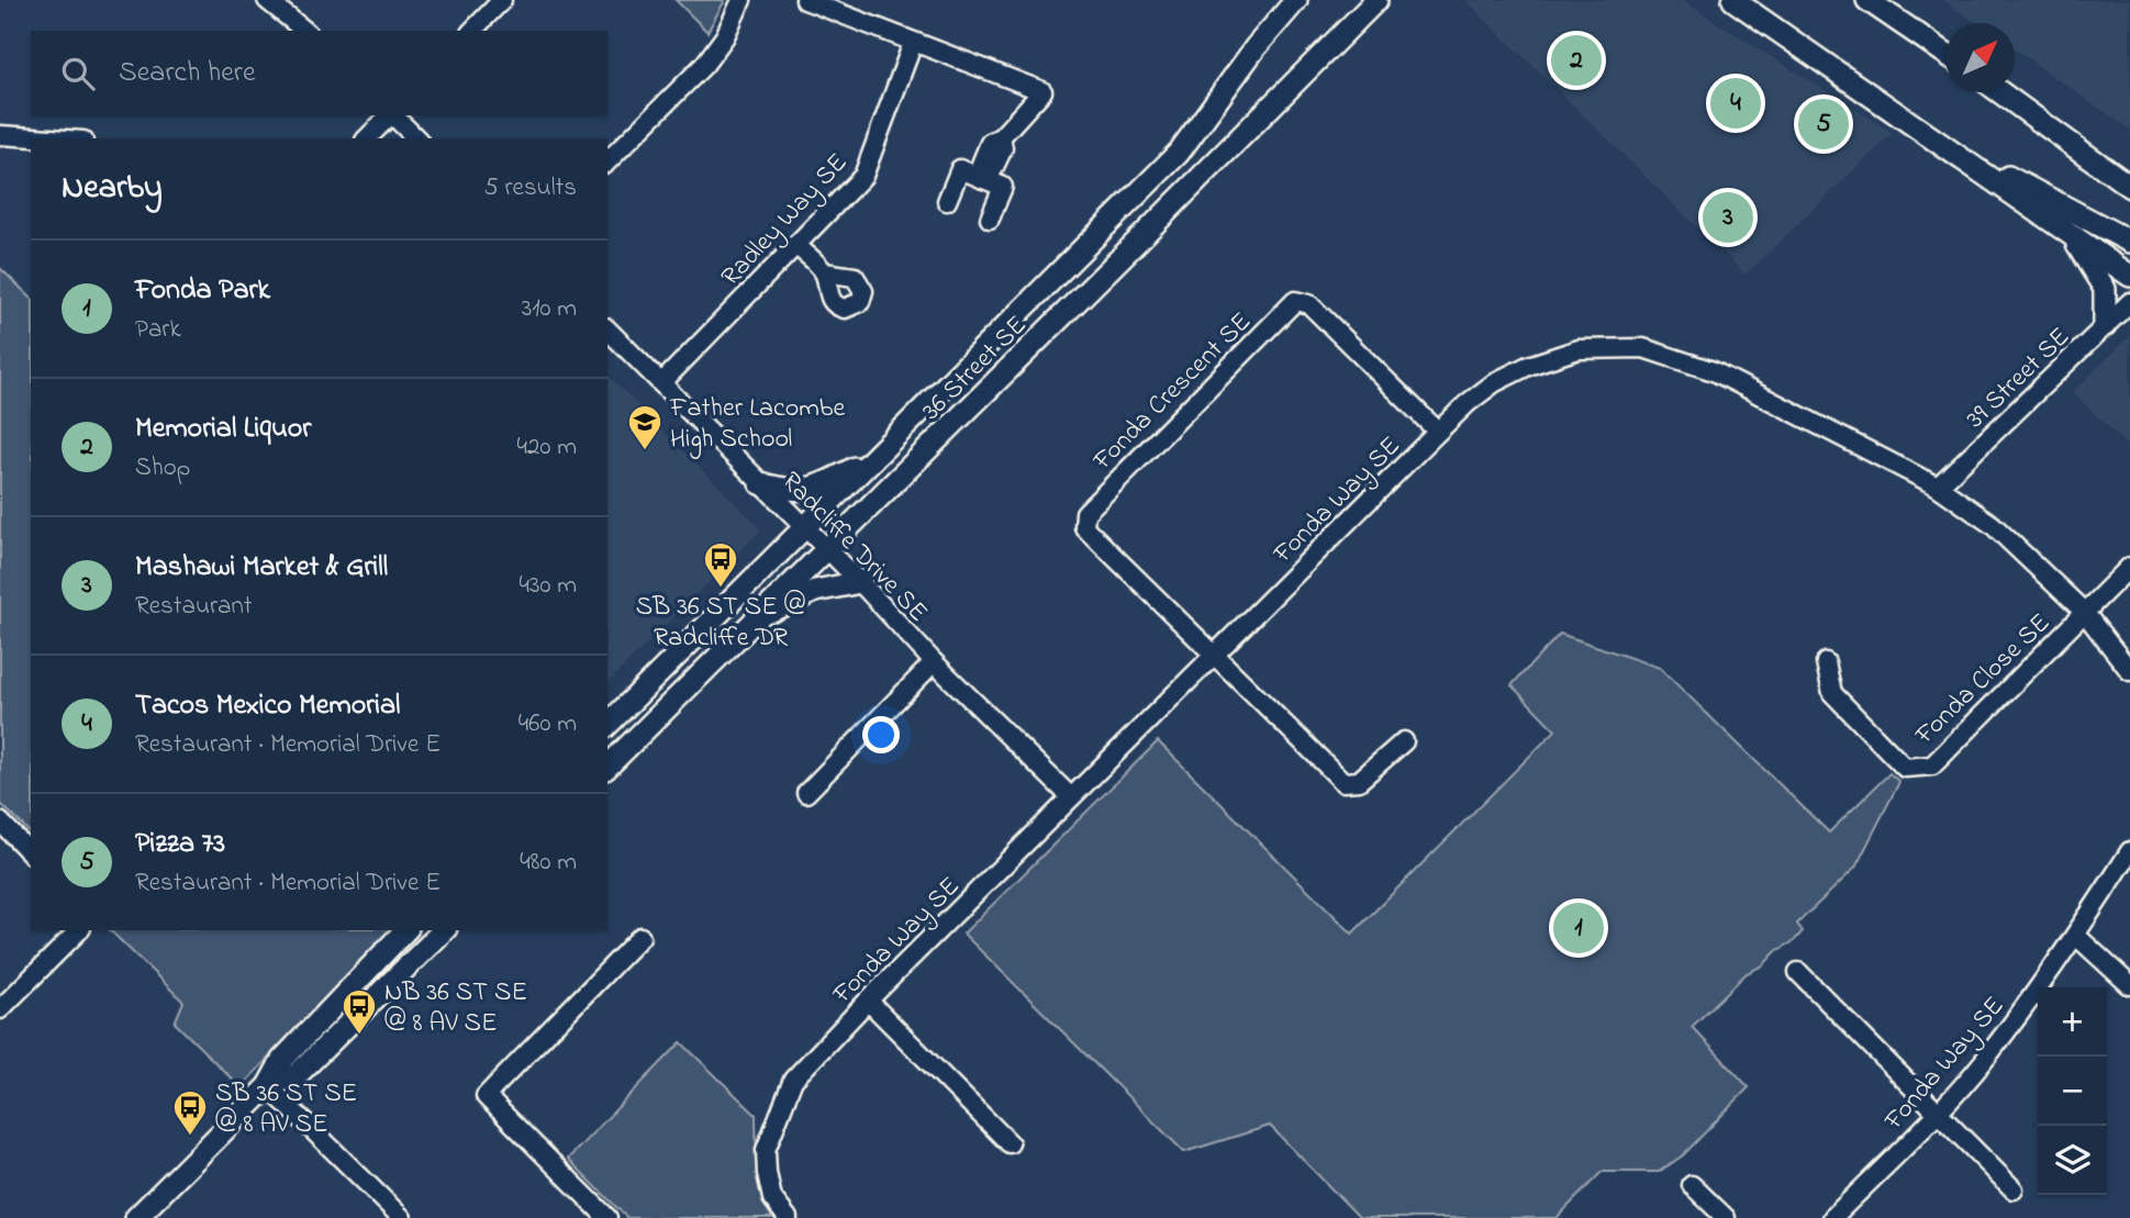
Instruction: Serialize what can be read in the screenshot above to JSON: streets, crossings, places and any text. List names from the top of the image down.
{
  "streets": {
    "main road": ["36 Street SE"],
    "street": [
      "Radley Way SE",
      "39 Street SE",
      "Fonda Crescent SE",
      "Fonda Way SE",
      "Radcliffe Drive SE",
      "Fonda Close SE"
    ]
  },
  "crossings": [
    ["Radley Way SE", "Radcliffe Drive SE"],
    ["36 Street SE", "Radcliffe Drive SE"],
    ["39 Street SE", "Fonda Way SE"],
    ["Fonda Crescent SE", "Fonda Way SE"],
    ["Fonda Way SE", "Radcliffe Drive SE"],
    ["Fonda Way SE", "Fonda Close SE"]
  ],
  "places": {
    "school or university": ["Father Lacombe High School"],
    "bus stop": ["SB 36 ST SE @ Radcliffe DR", "NB 36 ST SE @ 8 AV SE", "SB 36 ST SE @ 8 AV SE"]
  },
  "north": "top right",
  "page": {
    "pins": [
      "2",
      "4",
      "5",
      "3",
      "1"
    ],
    "search": "Search here",
    "heading": ["Nearby", "5 results"],
    "list": [
      {
        "mark": "1",
        "name": "Fonda Park",
        "note": "Park",
        "value": "310 m"
      },
      {
        "mark": "2",
        "name": "Memorial Liquor",
        "note": "Shop",
        "value": "420 m"
      },
      {
        "mark": "3",
        "name": "Mashawi Market & Grill",
        "note": "Restaurant",
        "value": "430 m"
      },
      {
        "mark": "4",
        "name": "Tacos Mexico Memorial",
        "note": "Restaurant · Memorial Drive E",
        "value": "460 m"
      },
      {
        "mark": "5",
        "name": "Pizza 73",
        "note": "Restaurant · Memorial Drive E",
        "value": "480 m"
      }
    ],
    "map_buttons": ["+", "−"]
  }
}
